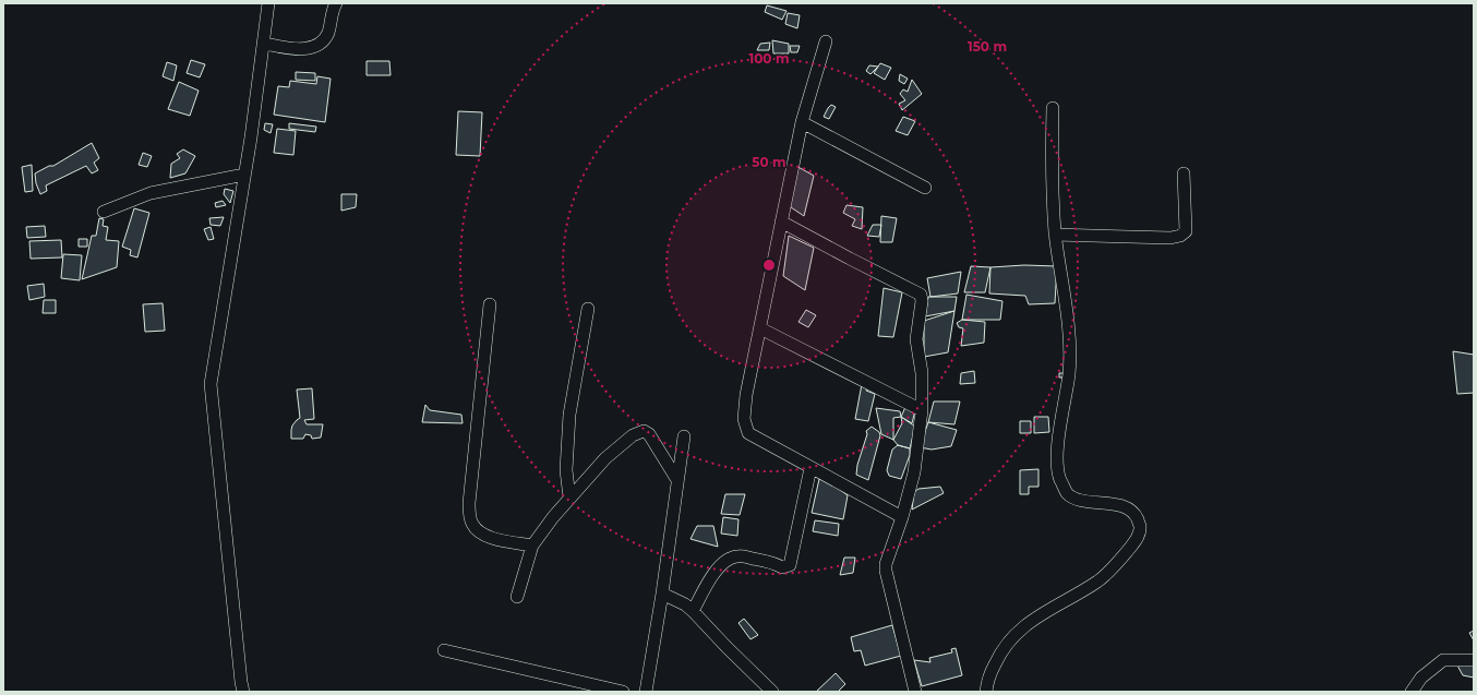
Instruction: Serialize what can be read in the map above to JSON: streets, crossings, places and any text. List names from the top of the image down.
{
  "rings": ["150 m", "100 m", "50 m"]
}
